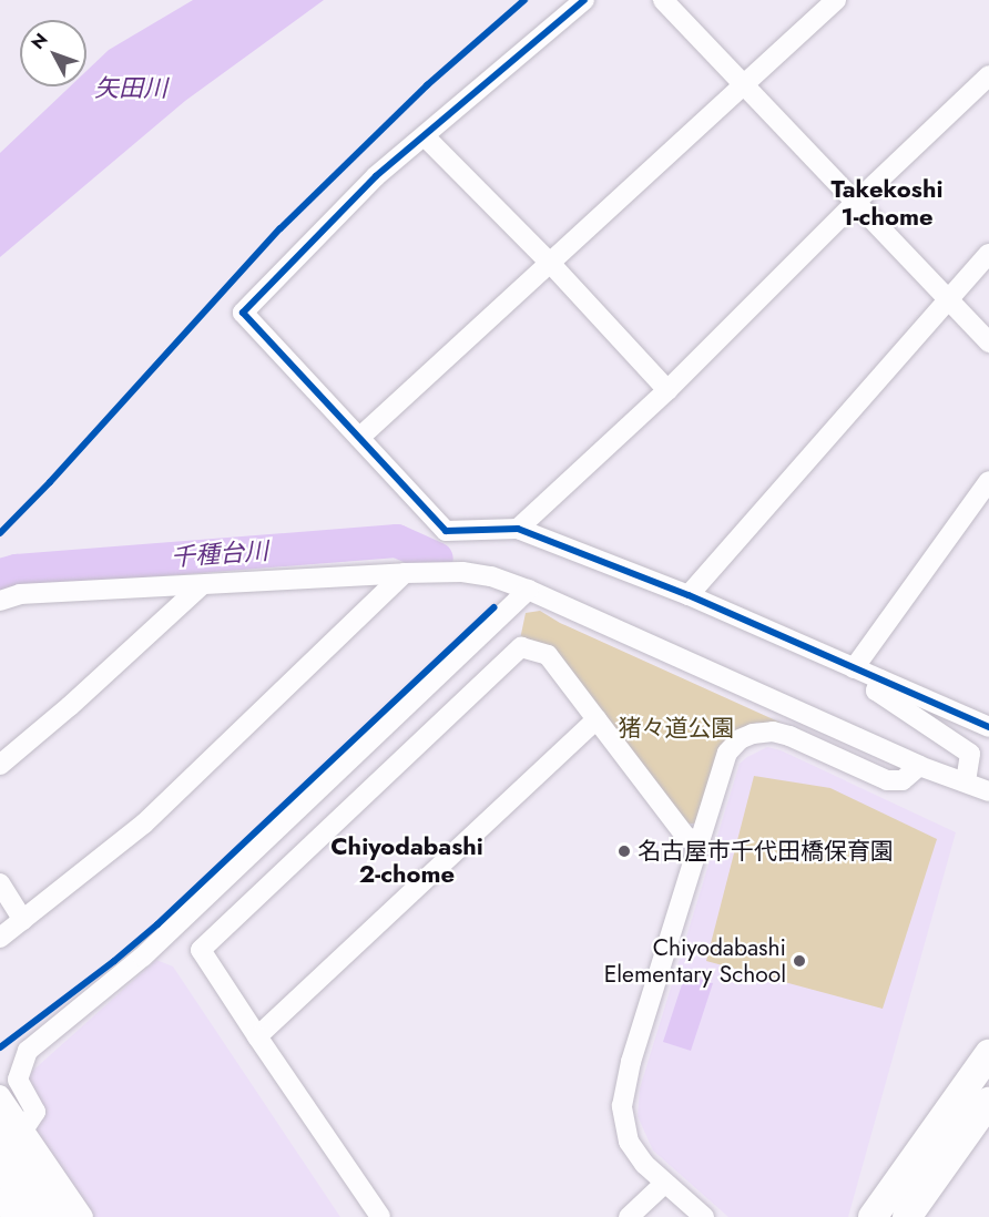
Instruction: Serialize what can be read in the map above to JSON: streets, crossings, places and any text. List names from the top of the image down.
{
  "districts": ["Takekoshi 1-chome", "Chiyodabashi 2-chome"],
  "water": ["矢田川", "千種台川"],
  "parks": ["猪々道公園"],
  "places": ["名古屋市千代田橋保育園", "Chiyodabashi Elementary School"],
  "north": "top left"
}
